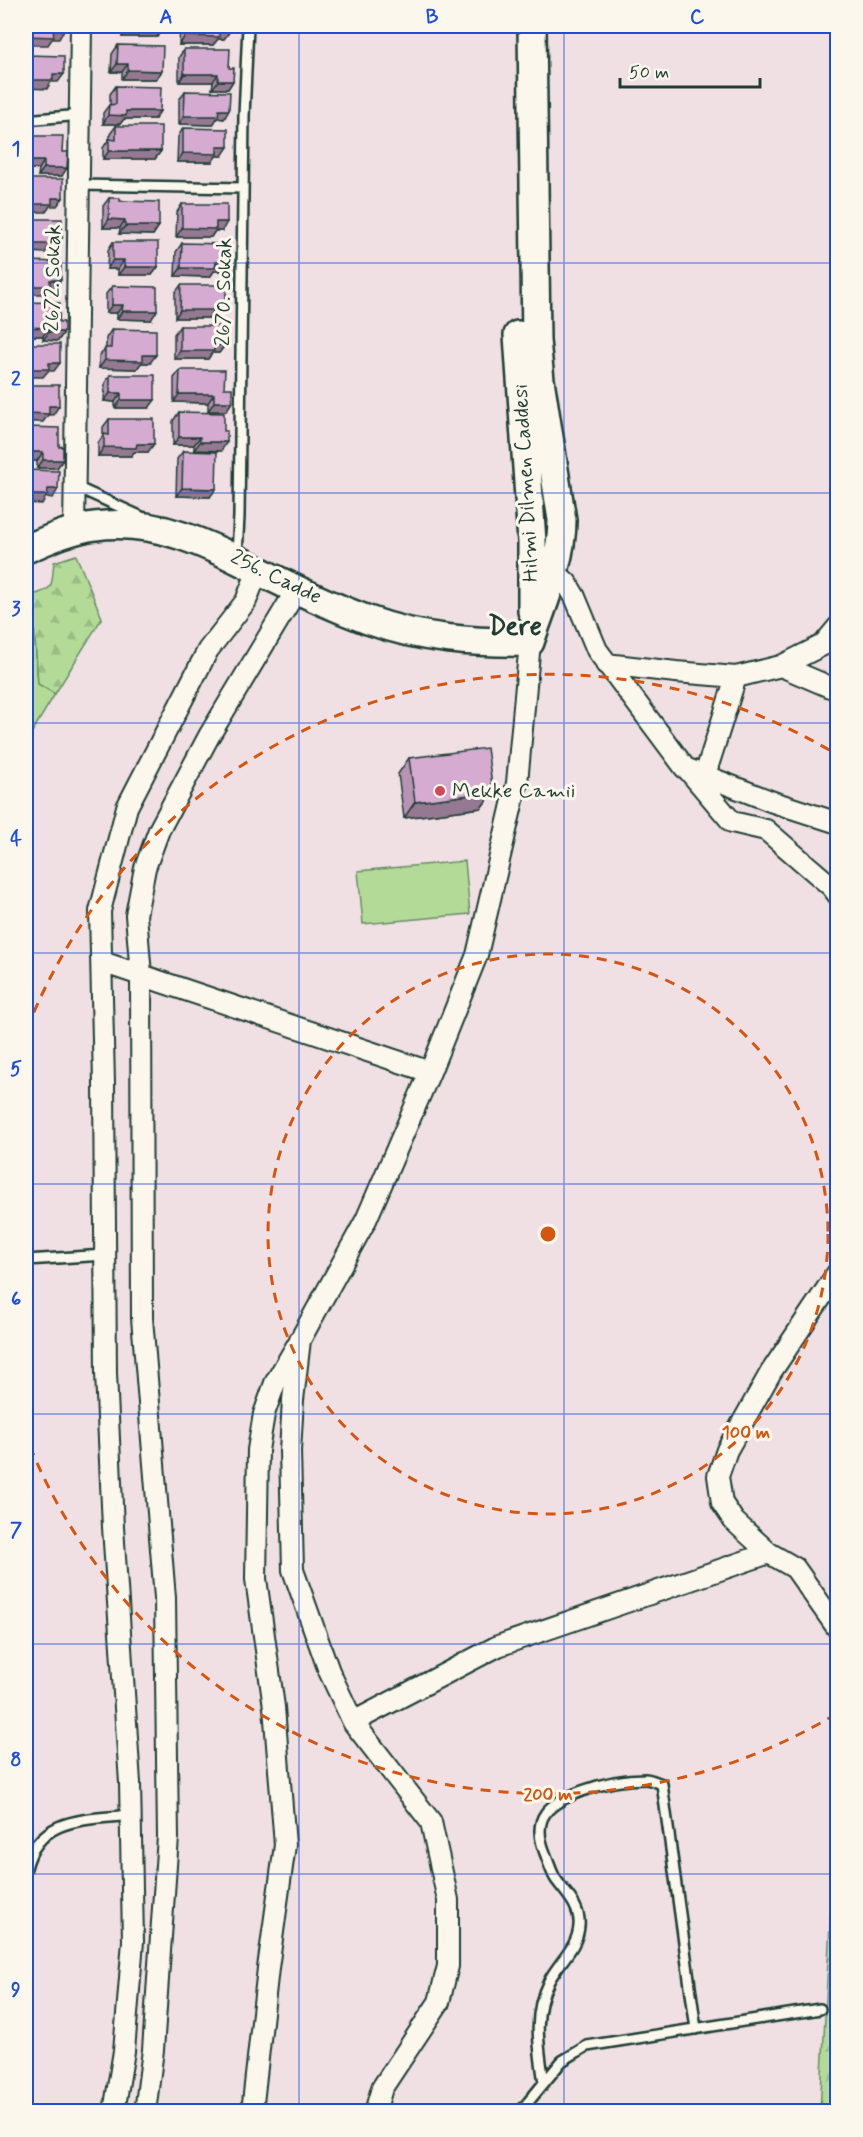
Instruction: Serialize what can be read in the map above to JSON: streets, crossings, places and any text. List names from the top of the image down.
{
  "streets": {
    "street": ["2672. Sokak", "Hilmi Dilmen Caddesi", "256. Cadde"],
    "lane": ["2670. Sokak"]
  },
  "crossings": [
    ["2672. Sokak", "256. Cadde"],
    ["2670. Sokak", "256. Cadde"],
    ["Hilmi Dilmen Caddesi", "256. Cadde"]
  ],
  "districts": ["Dere"],
  "places": ["Mekke Camii"],
  "scale_bar": "50 m",
  "grid": {
    "columns": ["A", "B", "C"],
    "rows": [
      "1",
      "2",
      "3",
      "4",
      "5",
      "6",
      "7",
      "8",
      "9"
    ]
  },
  "rings": ["100 m", "200 m"]
}
